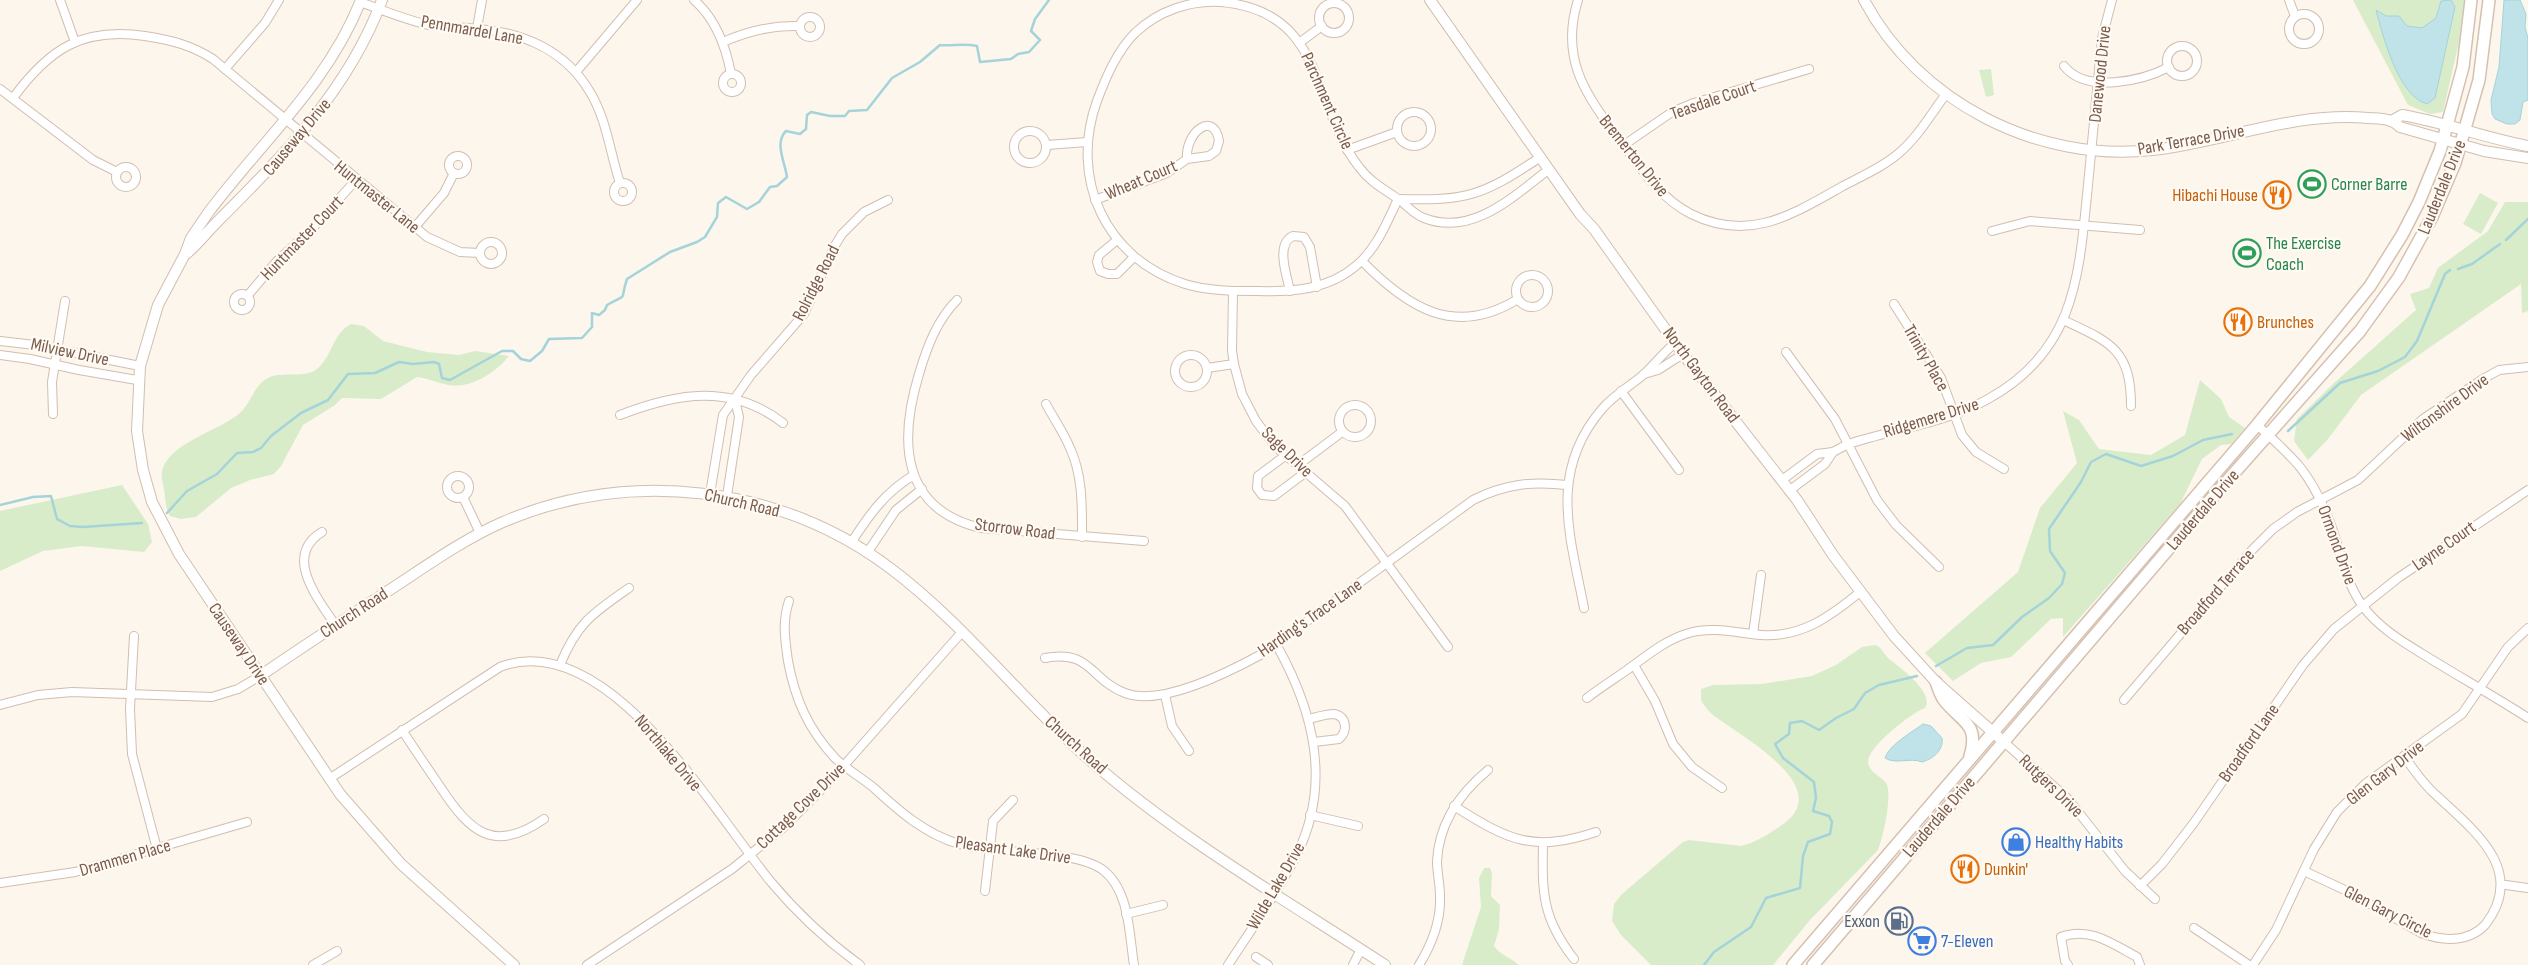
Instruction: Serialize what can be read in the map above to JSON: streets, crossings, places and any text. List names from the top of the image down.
{
  "streets": {
    "main road": ["Lauderdale Drive"],
    "street": [
      "Pennmardel Lane",
      "Danewood Drive",
      "Teasdale Court",
      "Parchment Circle",
      "Causeway Drive",
      "Park Terrace Drive",
      "Bremerton Drive",
      "Wheat Court",
      "Huntmaster Lane",
      "Huntmaster Court",
      "Rolridge Road",
      "Milview Drive",
      "Trinity Place",
      "North Gayton Road",
      "Wiltonshire Drive",
      "Ridgemere Drive",
      "Sage Drive",
      "Church Road",
      "Storrow Road",
      "Ormond Drive",
      "Layne Court",
      "Broadford Terrace",
      "Harding's Trace Lane",
      "Broadford Lane",
      "Northlake Drive",
      "Glen Gary Drive",
      "Rutgers Drive",
      "Cottage Cove Drive",
      "Pleasant Lake Drive",
      "Drammen Place",
      "Wilde Lake Drive",
      "Glen Gary Circle"
    ]
  },
  "crossings": [
    ["Pennmardel Lane", "Causeway Drive"],
    ["Danewood Drive", "Park Terrace Drive"],
    ["Danewood Drive", "Ridgemere Drive"],
    ["Teasdale Court", "Bremerton Drive"],
    ["Parchment Circle", "Wheat Court"],
    ["Parchment Circle", "North Gayton Road"],
    ["Parchment Circle", "Sage Drive"],
    ["Causeway Drive", "Huntmaster Lane"],
    ["Causeway Drive", "Milview Drive"],
    ["Causeway Drive", "Church Road"],
    ["Causeway Drive", "Northlake Drive"],
    ["Park Terrace Drive", "Bremerton Drive"],
    ["Park Terrace Drive", "Lauderdale Drive"],
    ["Park Terrace Drive", "Ridgemere Drive"],
    ["Lauderdale Drive", "North Gayton Road"],
    ["Lauderdale Drive", "Ormond Drive"],
    ["Lauderdale Drive", "Rutgers Drive"],
    ["Huntmaster Lane", "Huntmaster Court"],
    ["Rolridge Road", "Church Road"],
    ["Trinity Place", "Ridgemere Drive"],
    ["North Gayton Road", "Ridgemere Drive"],
    ["North Gayton Road", "Rutgers Drive"],
    ["Wiltonshire Drive", "Ormond Drive"],
    ["Wiltonshire Drive", "Broadford Terrace"],
    ["Sage Drive", "Harding's Trace Lane"],
    ["Church Road", "Cottage Cove Drive"],
    ["Church Road", "Wilde Lake Drive"],
    ["Ormond Drive", "Layne Court"],
    ["Ormond Drive", "Broadford Terrace"],
    ["Ormond Drive", "Broadford Lane"],
    ["Ormond Drive", "Glen Gary Drive"],
    ["Layne Court", "Broadford Lane"],
    ["Harding's Trace Lane", "Wilde Lake Drive"],
    ["Broadford Lane", "Rutgers Drive"],
    ["Northlake Drive", "Cottage Cove Drive"],
    ["Glen Gary Drive", "Glen Gary Circle"],
    ["Cottage Cove Drive", "Pleasant Lake Drive"]
  ],
  "places": {
    "sports": ["Corner Barre", "The Exercise Coach"],
    "restaurant": ["Hibachi House", "Brunches", "Dunkin'"],
    "shop": ["Healthy Habits"],
    "fuel station": ["Exxon"],
    "supermarket": ["7-Eleven"]
  }
}
